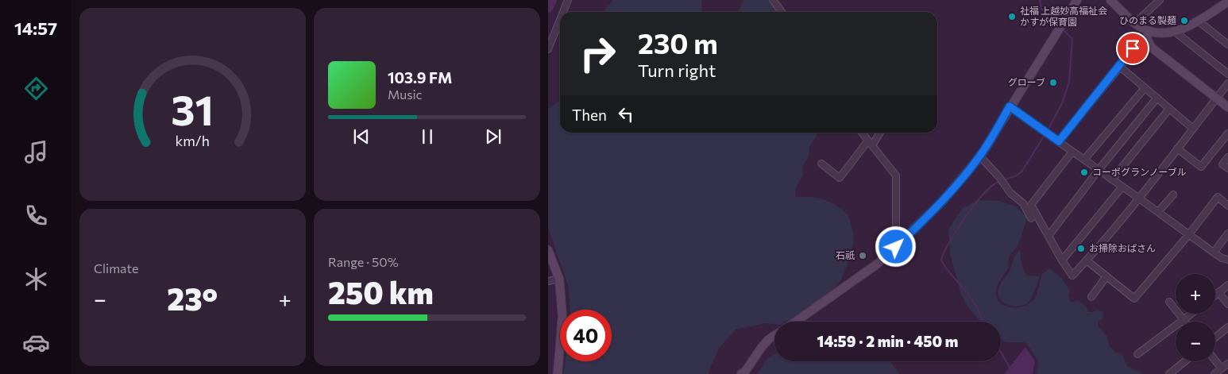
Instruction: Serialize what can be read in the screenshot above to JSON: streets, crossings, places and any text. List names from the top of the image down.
{
  "places": [
    "社福 上越妙高福祉会 かすが保育園",
    "ひのまる製麺",
    "グローブ",
    "コーポグランノーブル",
    "お掃除おばさん",
    "石祇"
  ],
  "page": {
    "tabs": "14:57",
    "turn": ["230 m", "Turn right"],
    "song": ["103.9 FM", "Music"],
    "then": "Then",
    "tile": [
      "Climate",
      ["Range · 50%", "250 km"]
    ],
    "map_buttons": ["+", "−"],
    "heat": ["−", "23°", "+"],
    "limit": "40",
    "trip": "14:59 · 2 min · 450 m",
    "gauge": ["31", "km/h"]
  }
}
